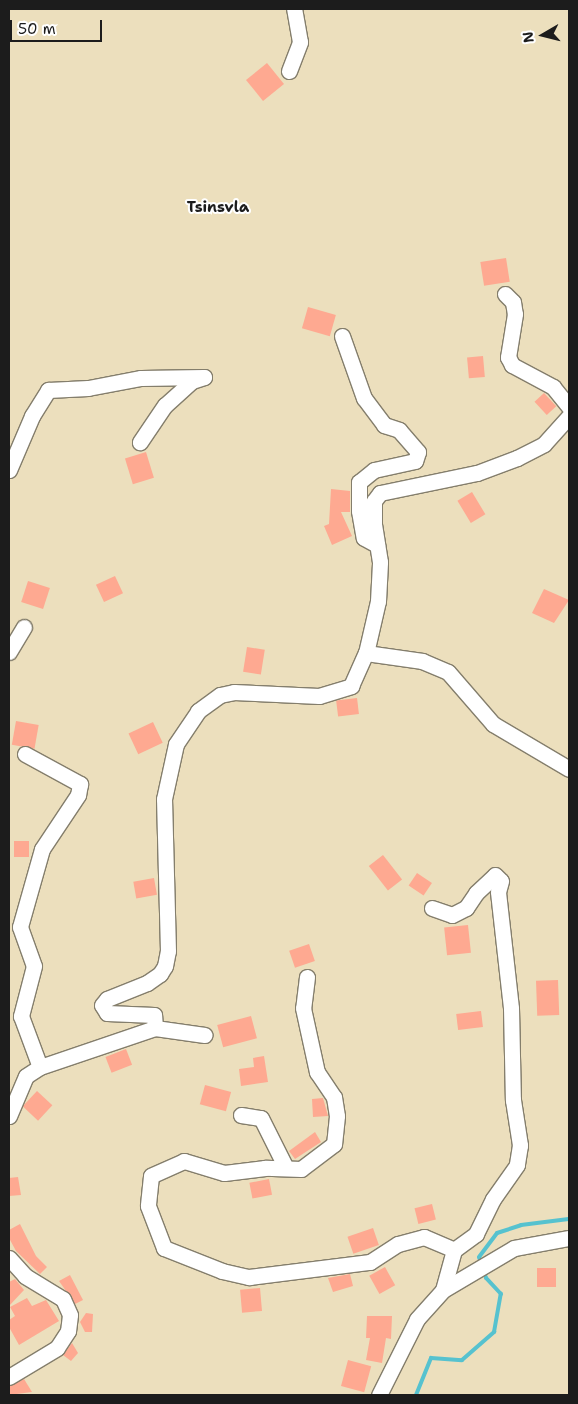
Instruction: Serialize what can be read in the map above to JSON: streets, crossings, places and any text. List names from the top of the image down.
{
  "districts": ["Tsinsvla"],
  "scale_bar": "50 m",
  "north": "left"
}
